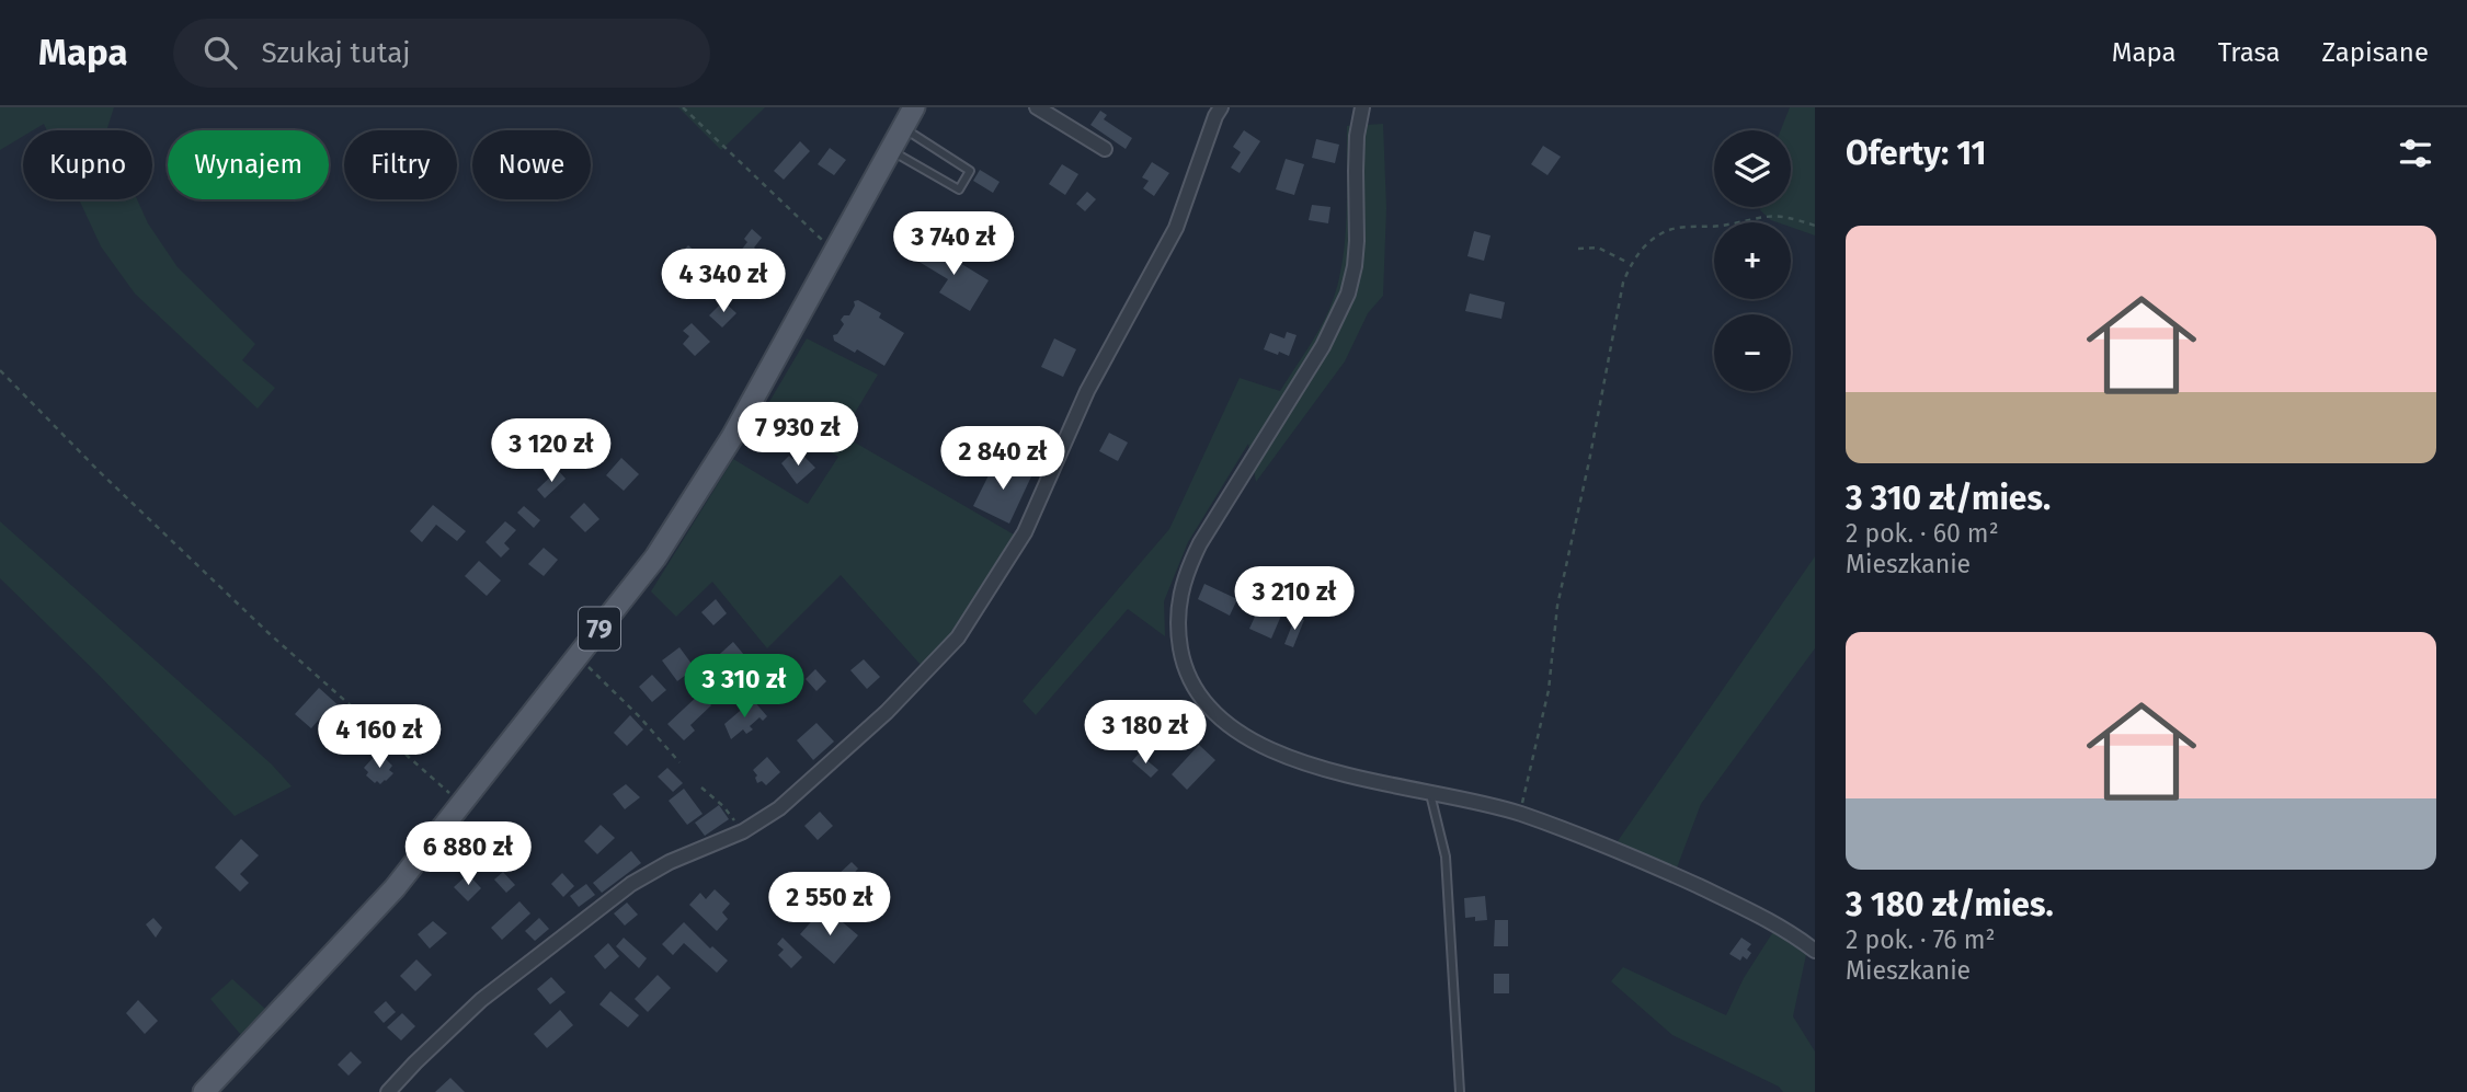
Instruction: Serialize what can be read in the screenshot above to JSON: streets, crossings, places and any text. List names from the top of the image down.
{
  "streets": {
    "main road": ["79"]
  },
  "page": {
    "header": "Mapa",
    "search": "Szukaj tutaj",
    "nav": ["Mapa", "Trasa", "Zapisane"],
    "heading": "Oferty: 11",
    "map_buttons": ["+", "−"],
    "chip": [
      "Kupno",
      "Wynajem",
      "Filtry",
      "Nowe"
    ],
    "list": [
      {
        "name": "3 310 zł/mies.",
        "note": "2 pok. · 60 m² · Mieszkanie"
      },
      {
        "name": "3 180 zł/mies.",
        "note": "2 pok. · 76 m² · Mieszkanie"
      }
    ],
    "price": [
      "3 740 zł",
      "4 340 zł",
      "7 930 zł",
      "3 120 zł",
      "2 840 zł",
      "3 210 zł",
      "3 310 zł",
      "3 180 zł",
      "4 160 zł",
      "6 880 zł",
      "2 550 zł"
    ]
  }
}
